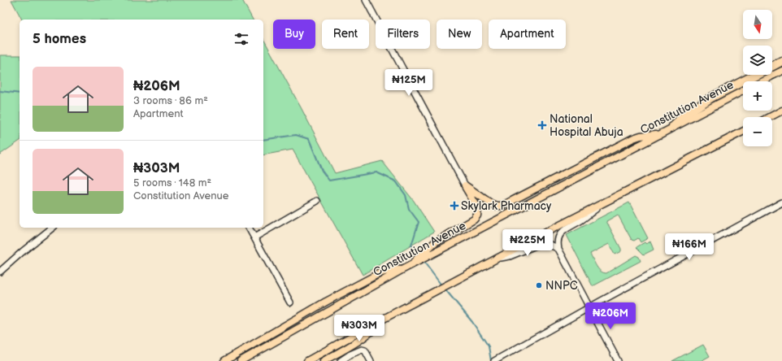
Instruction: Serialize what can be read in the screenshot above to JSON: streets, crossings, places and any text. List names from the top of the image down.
{
  "streets": {
    "main road": ["Constitution Avenue"]
  },
  "places": {
    "health": ["National Hospital Abuja", "Skylark Pharmacy"],
    "other": ["NNPC"]
  },
  "north": "bottom",
  "page": {
    "map_buttons": ["+", "−"],
    "chip": [
      "Buy",
      "Rent",
      "Filters",
      "New",
      "Apartment"
    ],
    "heading": "5 homes",
    "list": [
      {
        "name": "₦206M",
        "note": "3 rooms · 86 m² · Apartment"
      },
      {
        "name": "₦303M",
        "note": "5 rooms · 148 m² · Constitution Avenue"
      }
    ],
    "price": [
      "₦125M",
      "₦225M",
      "₦166M",
      "₦206M",
      "₦303M"
    ]
  }
}
